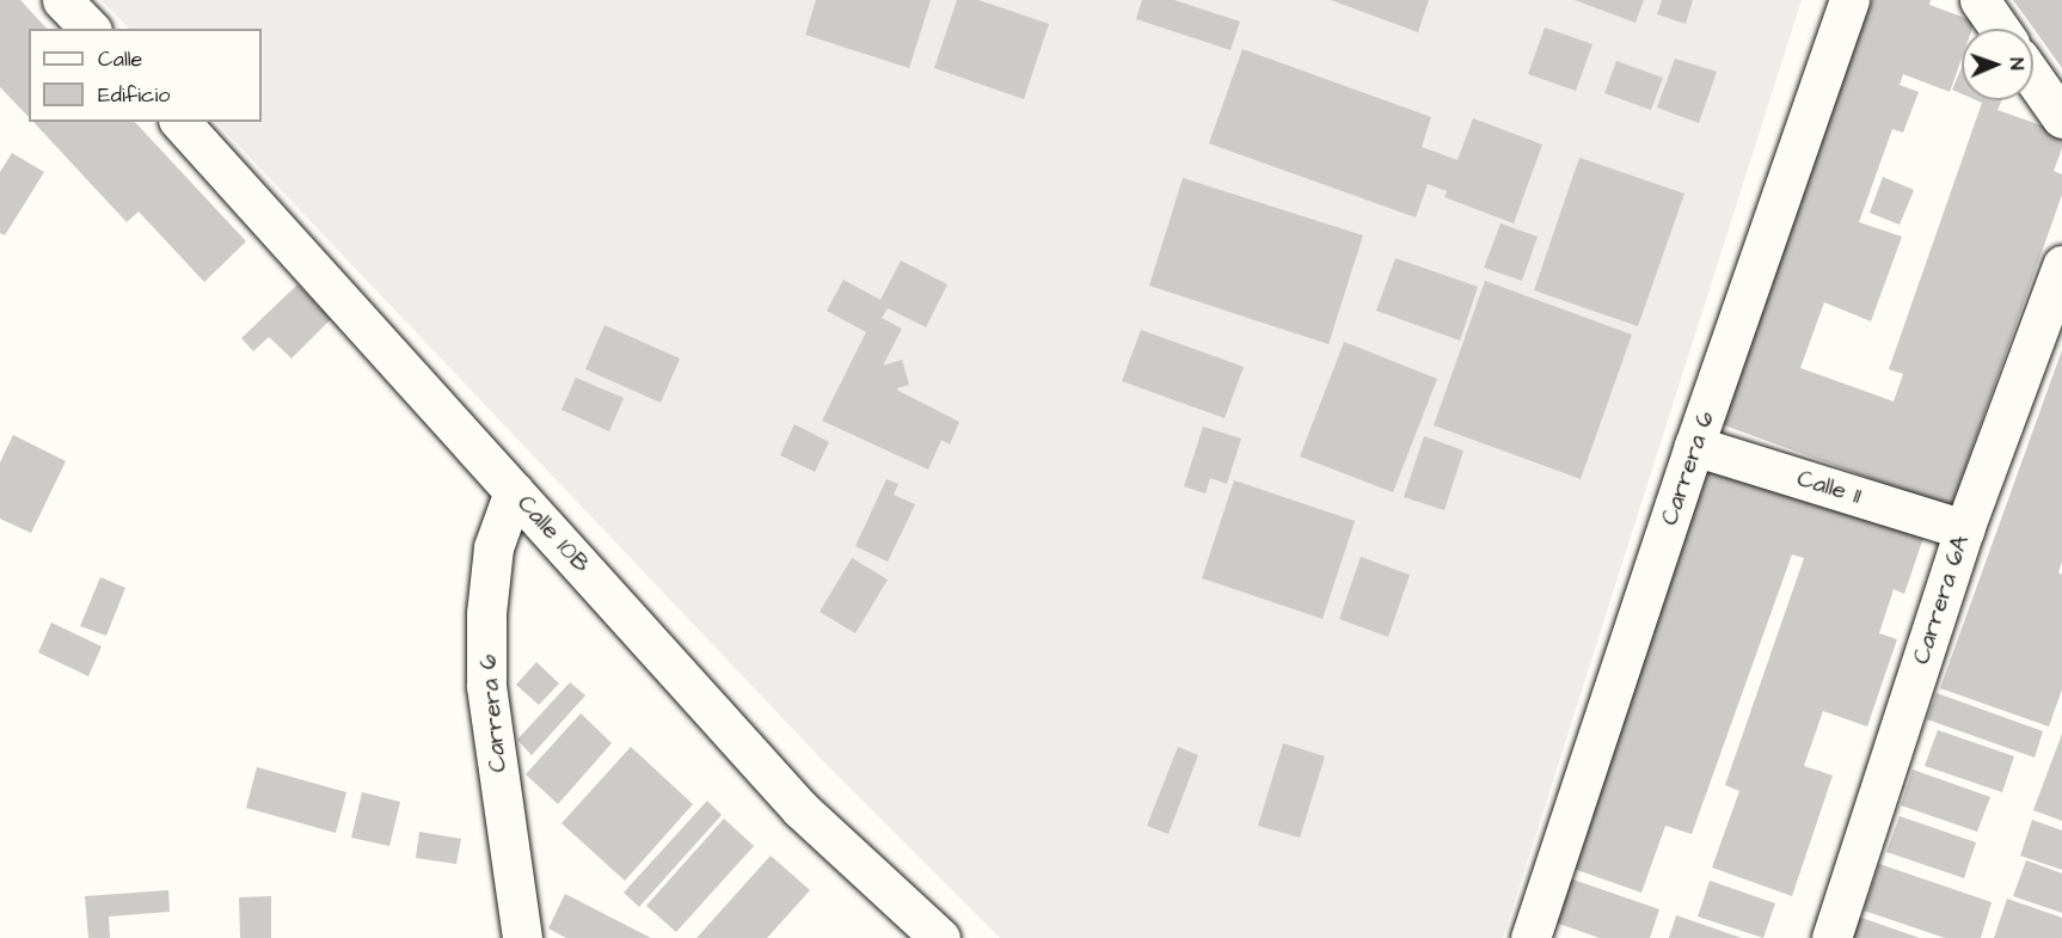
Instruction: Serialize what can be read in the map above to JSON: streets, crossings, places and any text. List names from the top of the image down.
{
  "streets": {
    "street": [
      "Carrera 6",
      "Calle 11",
      "Calle 10B",
      "Carrera 6A"
    ]
  },
  "crossings": [
    ["Carrera 6", "Calle 11"],
    ["Carrera 6", "Calle 10B"],
    ["Calle 11", "Carrera 6A"]
  ],
  "legend": ["Calle", "Edificio"],
  "north": "right"
}
